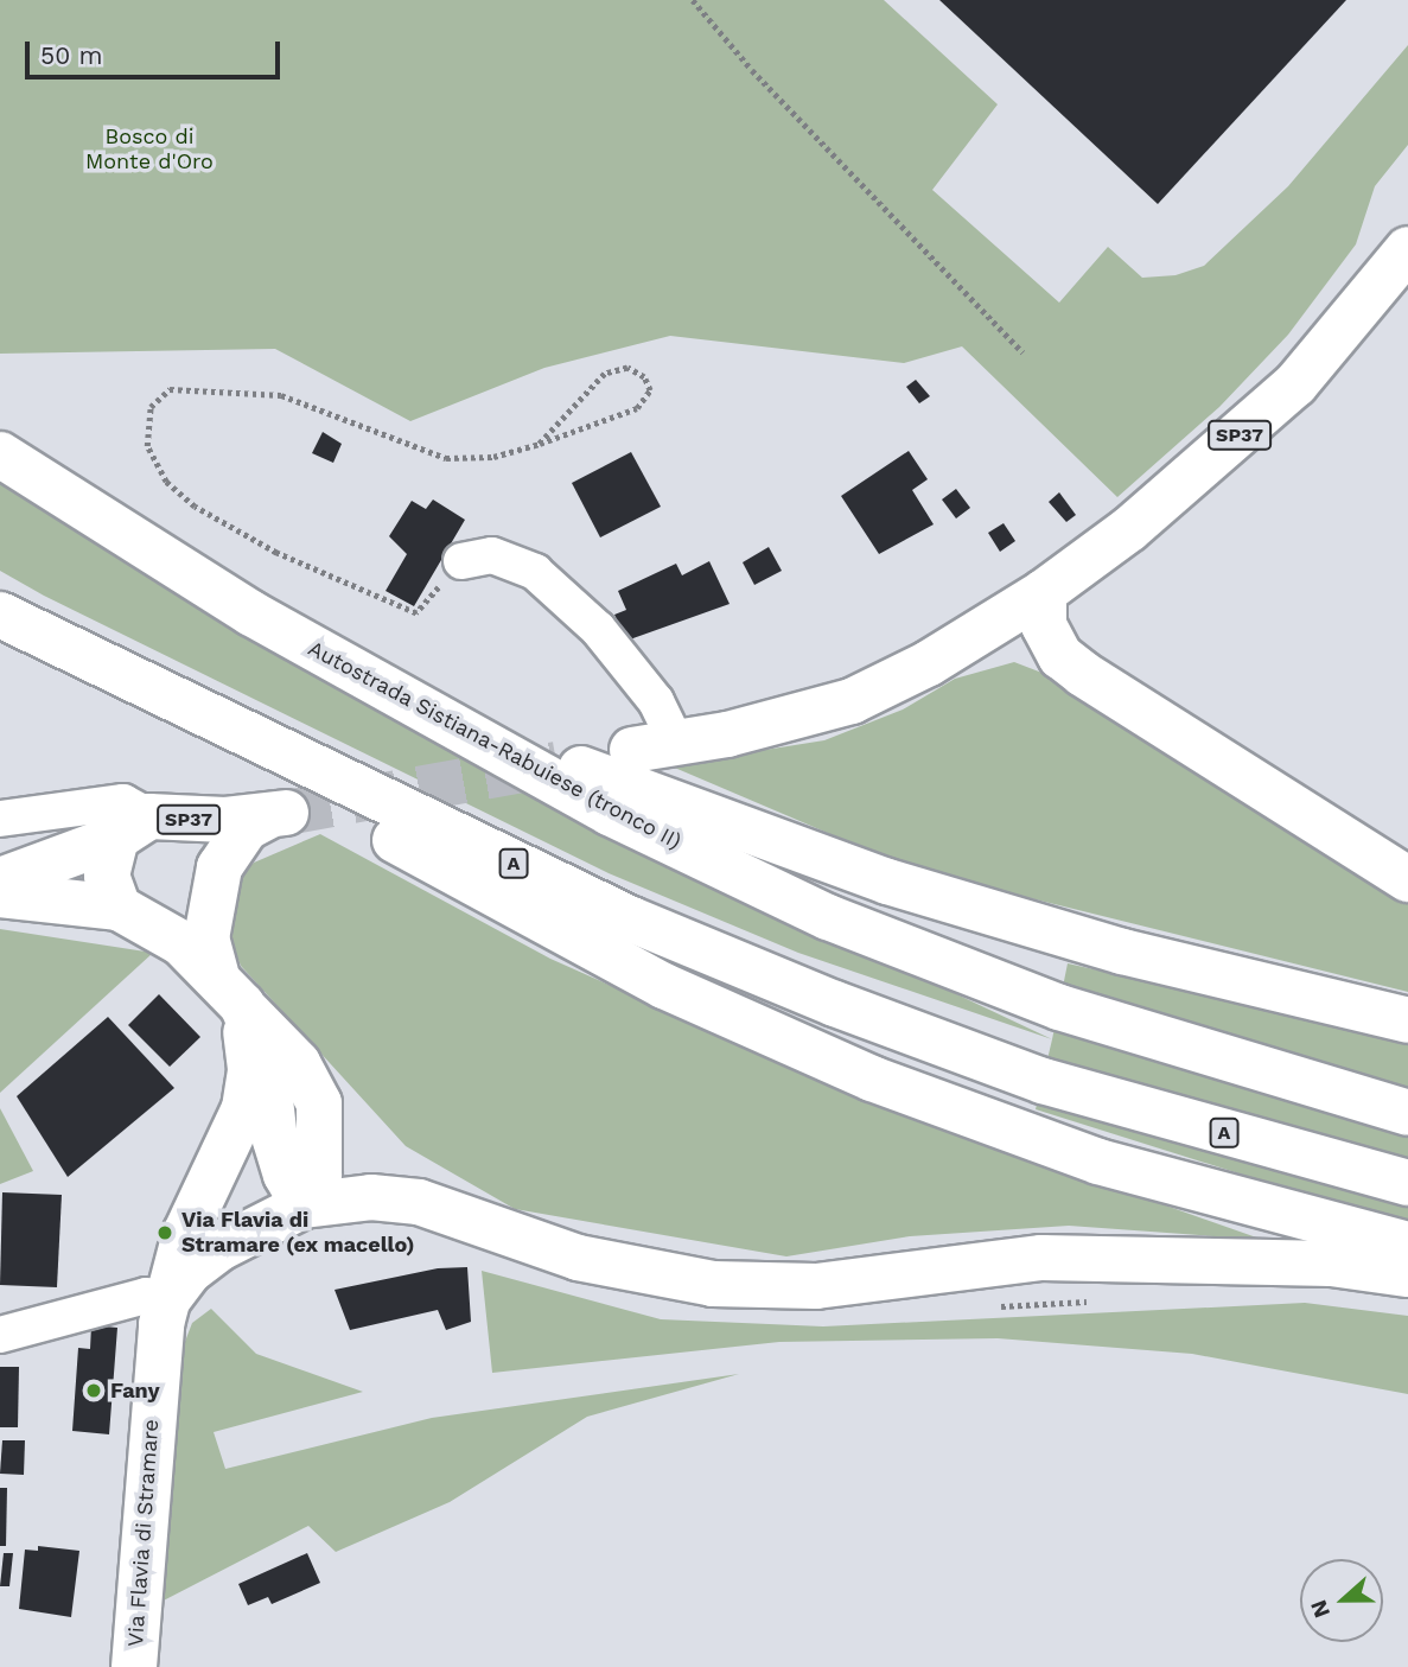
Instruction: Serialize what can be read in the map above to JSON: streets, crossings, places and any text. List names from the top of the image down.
{
  "streets": {
    "main road": [
      "SP37",
      "Autostrada Sistiana-Rabuiese (tronco II)",
      "A",
      "Via Flavia di Stramare"
    ]
  },
  "parks": ["Bosco di Monte d'Oro"],
  "places": ["Via Flavia di Stramare (ex macello)", "Fany"],
  "scale_bar": "50 m",
  "north": "left"
}
